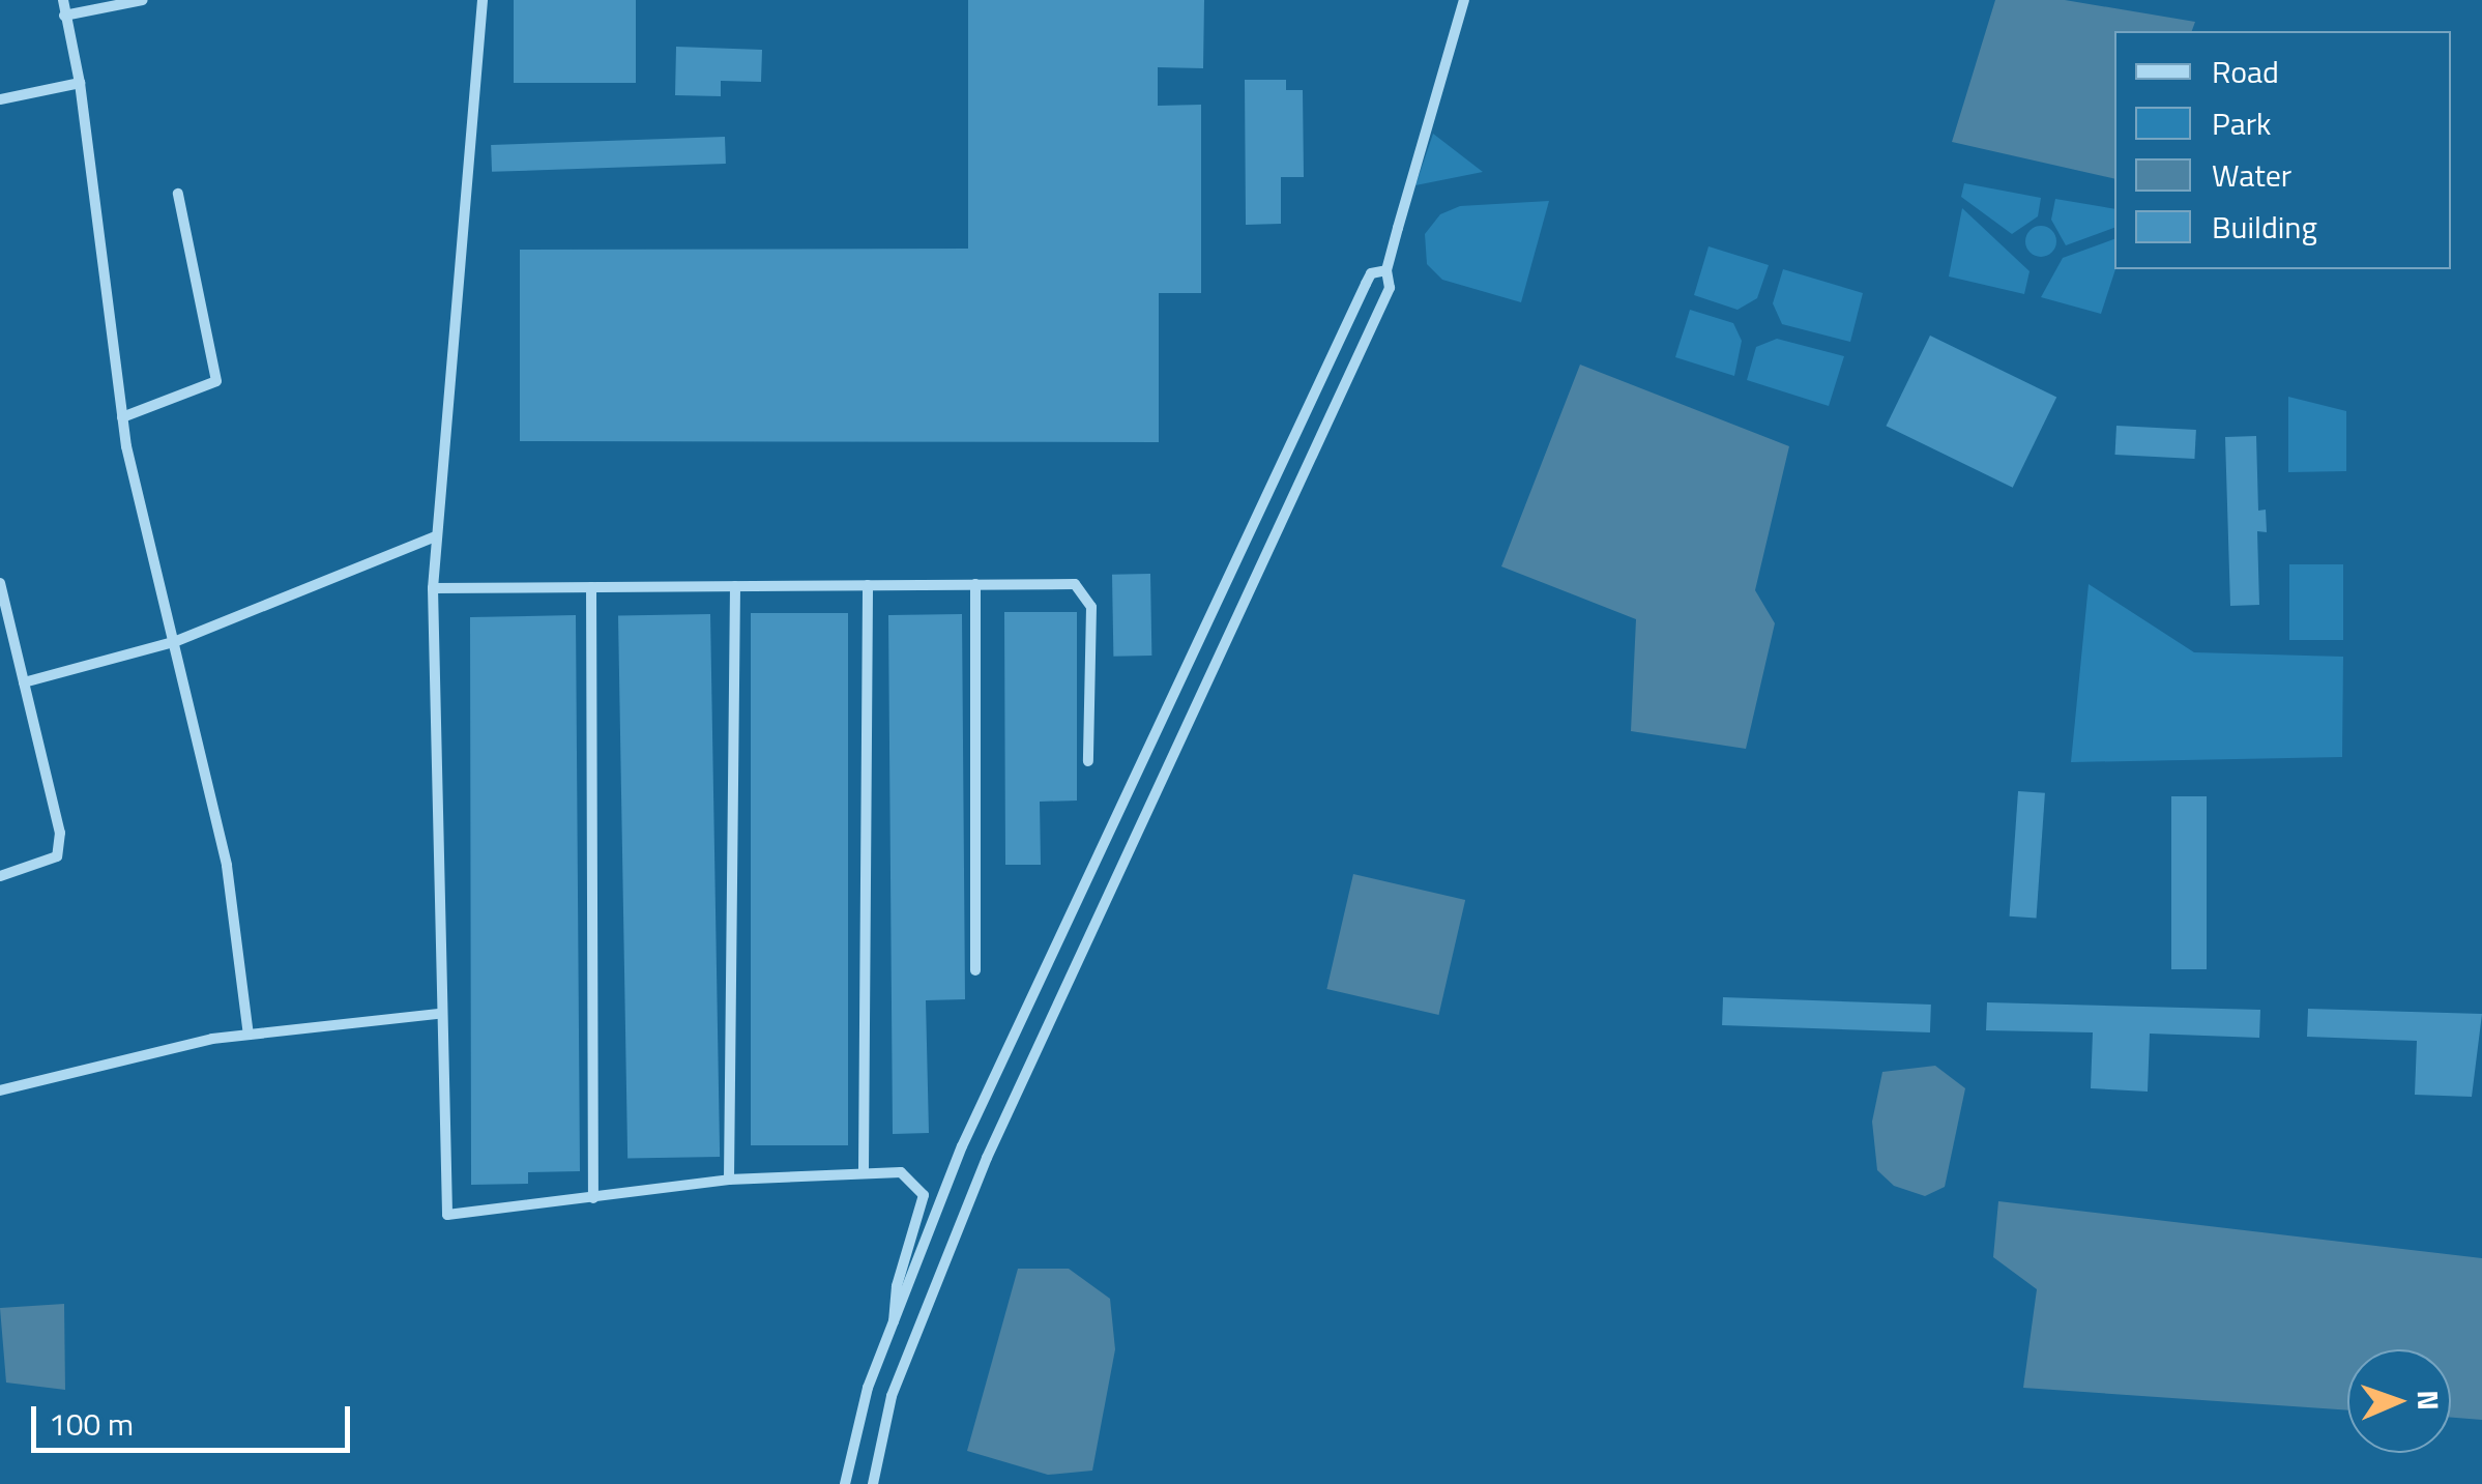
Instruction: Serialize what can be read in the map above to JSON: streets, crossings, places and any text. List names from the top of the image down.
{
  "legend": [
    "Road",
    "Park",
    "Water",
    "Building"
  ],
  "scale_bar": "100 m",
  "north": "right"
}
